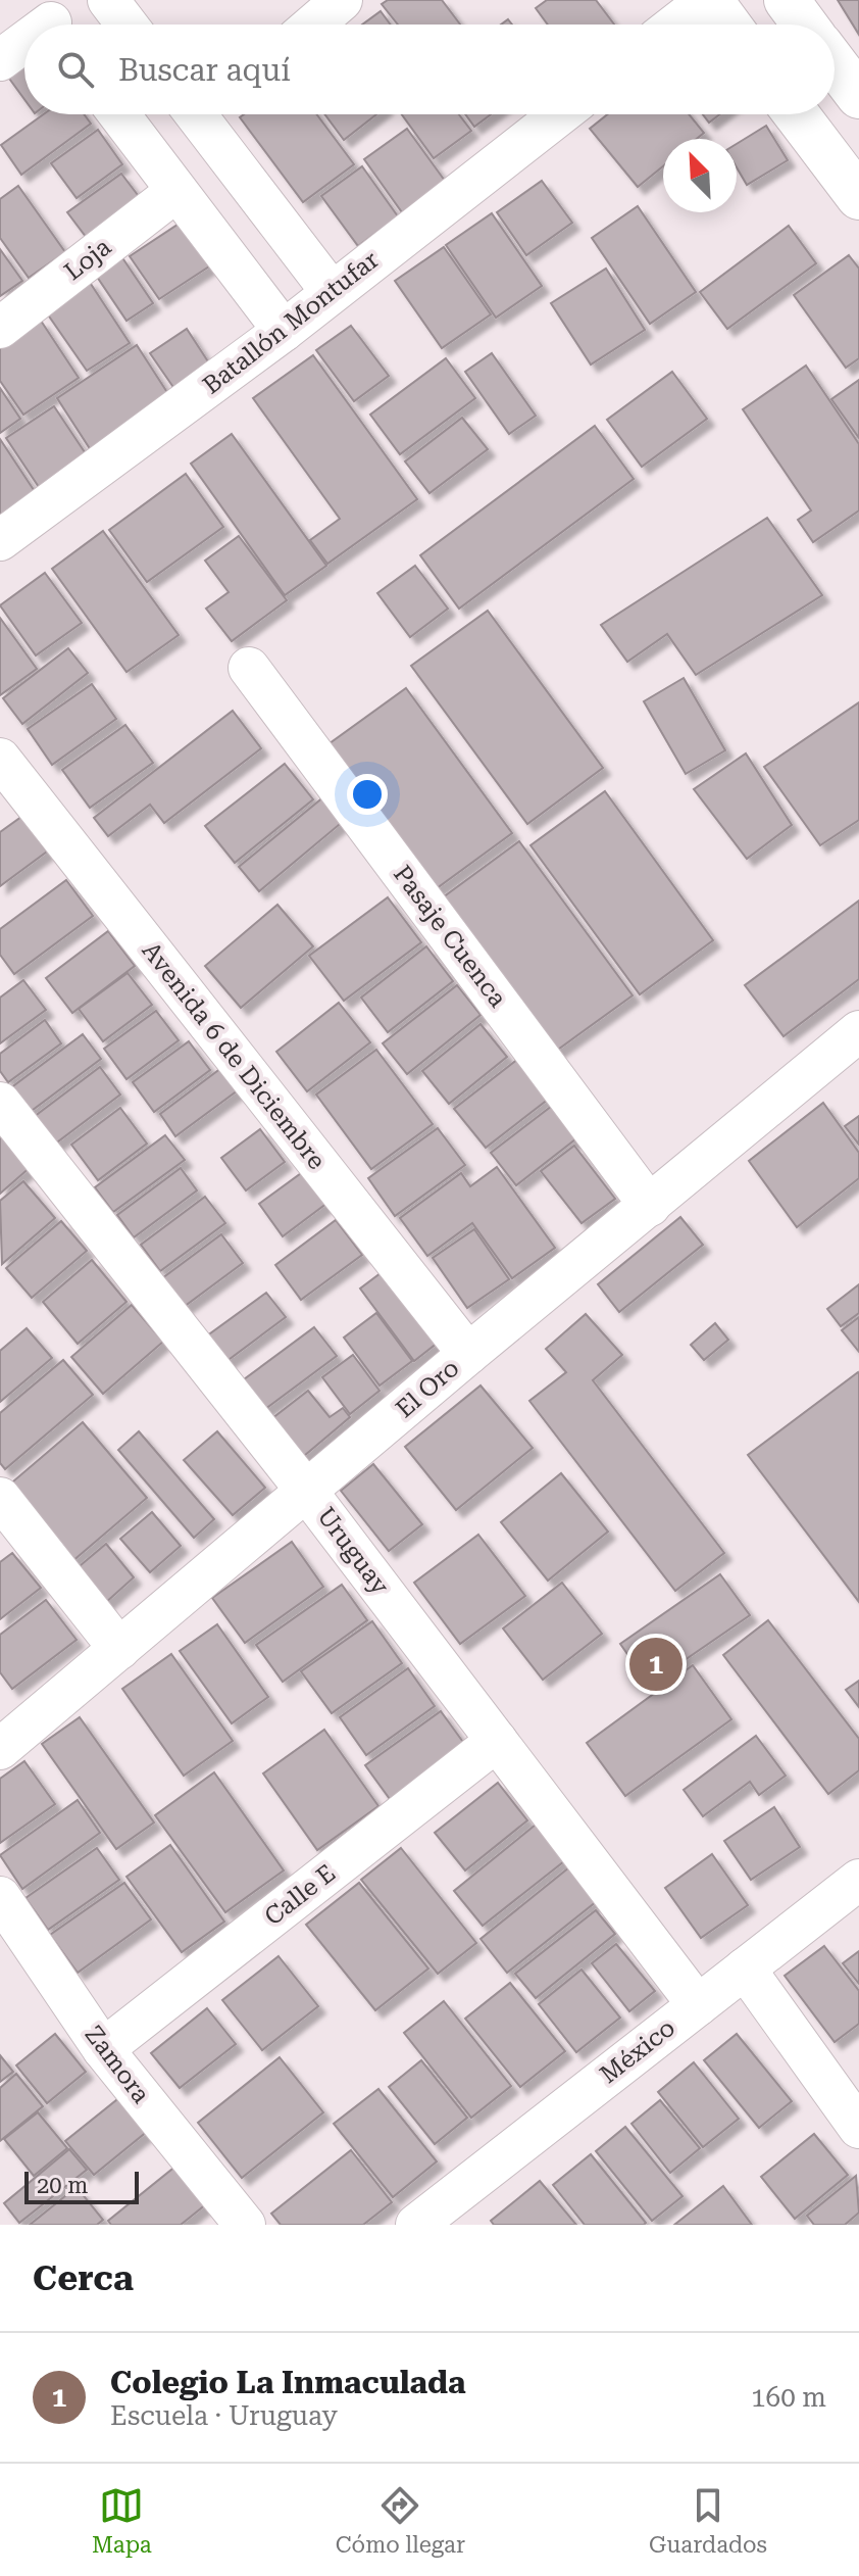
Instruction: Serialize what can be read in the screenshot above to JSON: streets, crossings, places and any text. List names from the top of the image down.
{
  "streets": {
    "street": [
      "Loja",
      "Batallón Montufar",
      "Pasaje Cuenca",
      "Avenida 6 de Diciembre",
      "El Oro",
      "Uruguay",
      "Calle E",
      "México",
      "Zamora"
    ]
  },
  "crossings": [
    ["Pasaje Cuenca", "El Oro"],
    ["Avenida 6 de Diciembre", "El Oro"],
    ["El Oro", "Uruguay"],
    ["Uruguay", "Calle E"],
    ["Uruguay", "México"],
    ["Calle E", "Zamora"]
  ],
  "scale_bar": "20 m",
  "north": "top left",
  "page": {
    "search": "Buscar aquí",
    "pins": "1",
    "scale": "20 m",
    "heading": "Cerca",
    "list": [
      {
        "mark": "1",
        "name": "Colegio La Inmaculada",
        "note": "Escuela · Uruguay",
        "value": "160 m"
      }
    ],
    "nav": ["Mapa", "Cómo llegar", "Guardados"]
  }
}
